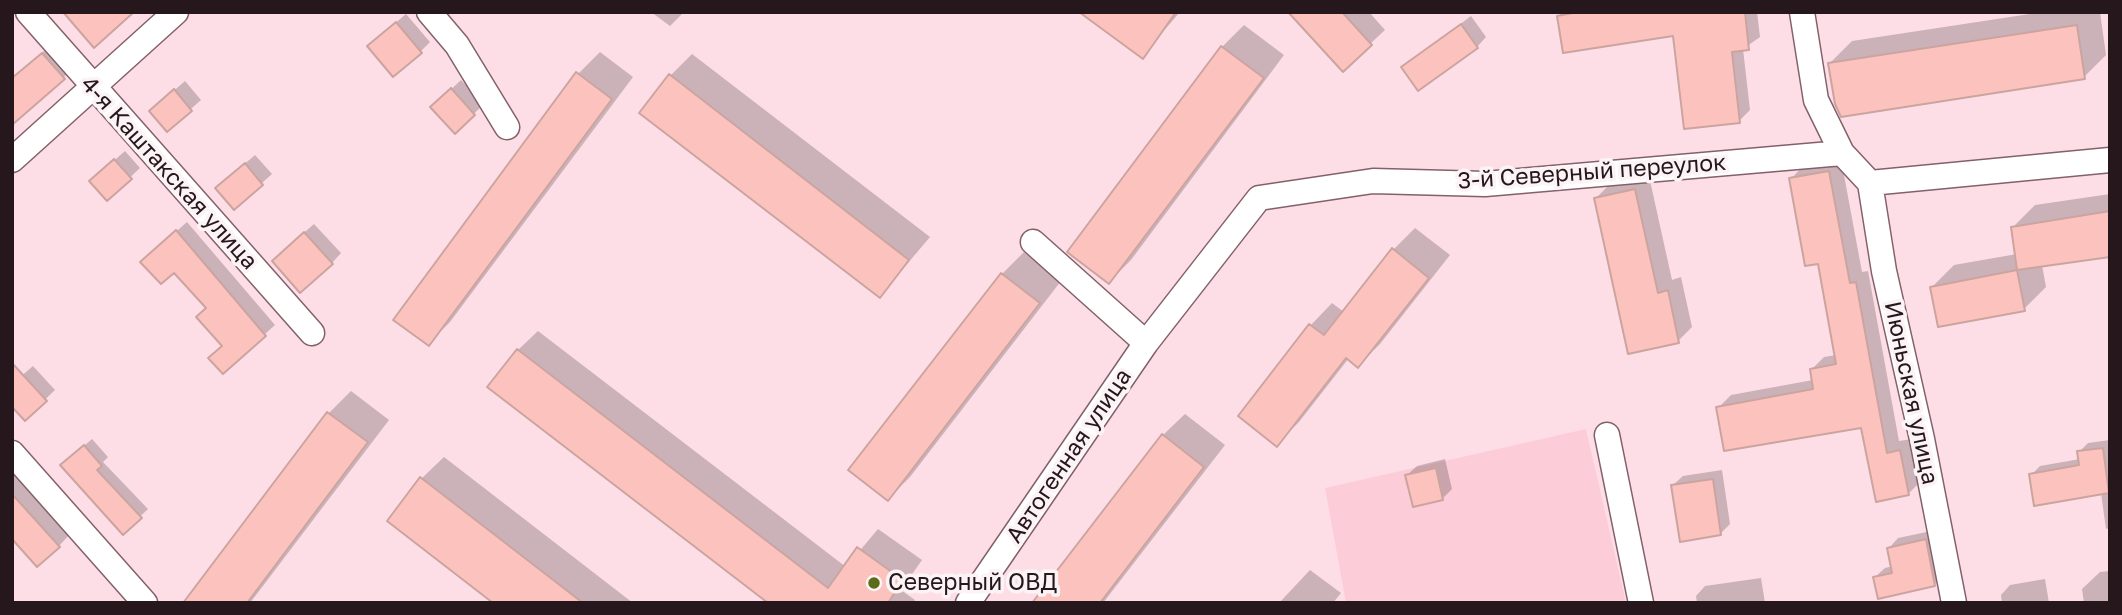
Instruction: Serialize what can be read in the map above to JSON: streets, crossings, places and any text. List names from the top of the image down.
{
  "streets": {
    "street": [
      "3-й Северный переулок",
      "4-я Каштакская улица",
      "Июньская улица",
      "Автогенная улица"
    ]
  },
  "crossings": [
    ["3-й Северный переулок", "Автогенная улица"]
  ],
  "places": ["Северный ОВД"]
}
